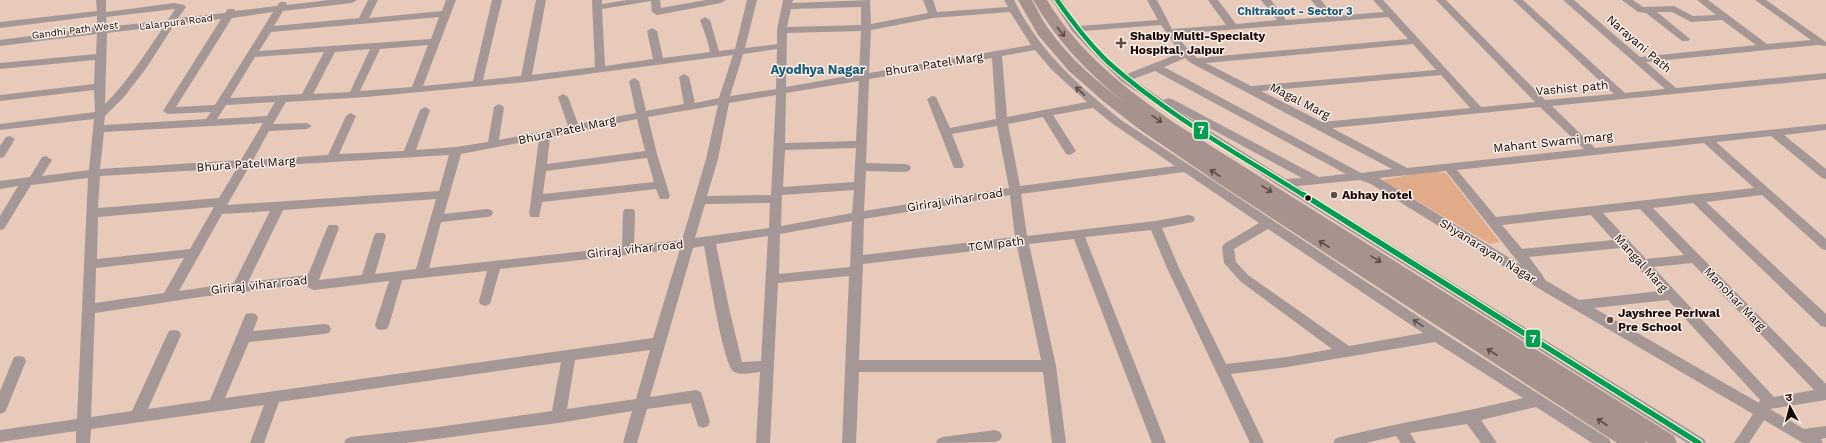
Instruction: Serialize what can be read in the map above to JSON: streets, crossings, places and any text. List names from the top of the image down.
{
  "streets": {
    "street": [
      "Lalarpura Road",
      "Gandhi Path West",
      "Narayani Path",
      "Bhura Patel Marg",
      "Vashist path",
      "Magal Marg",
      "Mahant Swami marg",
      "Giriraj vihar road",
      "TCM path",
      "Shyanarayan Nagar",
      "Mangal Marg",
      "Manohar Marg"
    ]
  },
  "crossings": [
    ["Lalarpura Road", "Gandhi Path West"],
    ["Narayani Path", "Vashist path"],
    ["Vashist path", "Magal Marg"],
    ["Magal Marg", "Mahant Swami marg"],
    ["Mahant Swami marg", "Shyanarayan Nagar"],
    ["Shyanarayan Nagar", "Mangal Marg"]
  ],
  "districts": ["Chitrakoot - Sector 3", "Ayodhya Nagar"],
  "places": {
    "health": ["Shalby Multi-Specialty Hospital, Jaipur"],
    "other": ["Abhay hotel", "Jayshree Periwal Pre School"]
  },
  "lines": ["transit line 7"],
  "north": "top"
}
